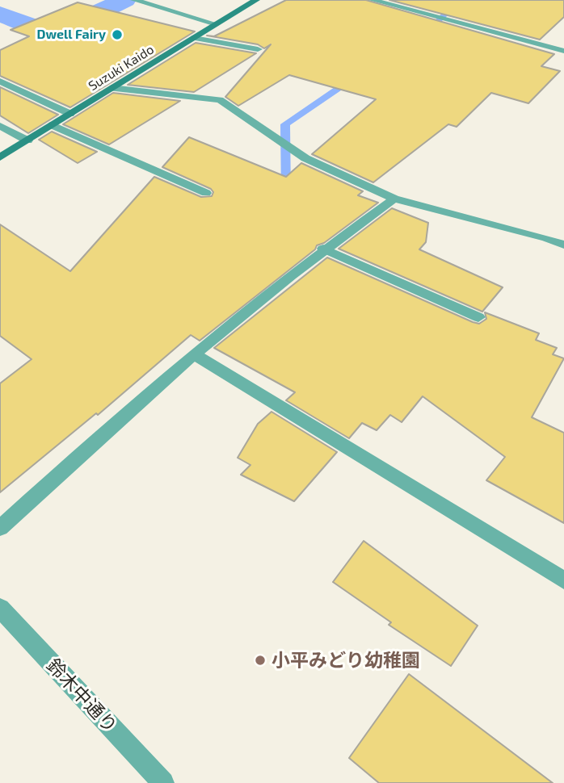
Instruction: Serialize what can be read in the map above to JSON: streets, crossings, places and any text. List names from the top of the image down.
{
  "streets": {
    "main road": ["Suzuki Kaido"],
    "street": ["鈴木中通り"]
  },
  "places": ["Dwell Fairy", "小平みどり幼稚園"]
}
